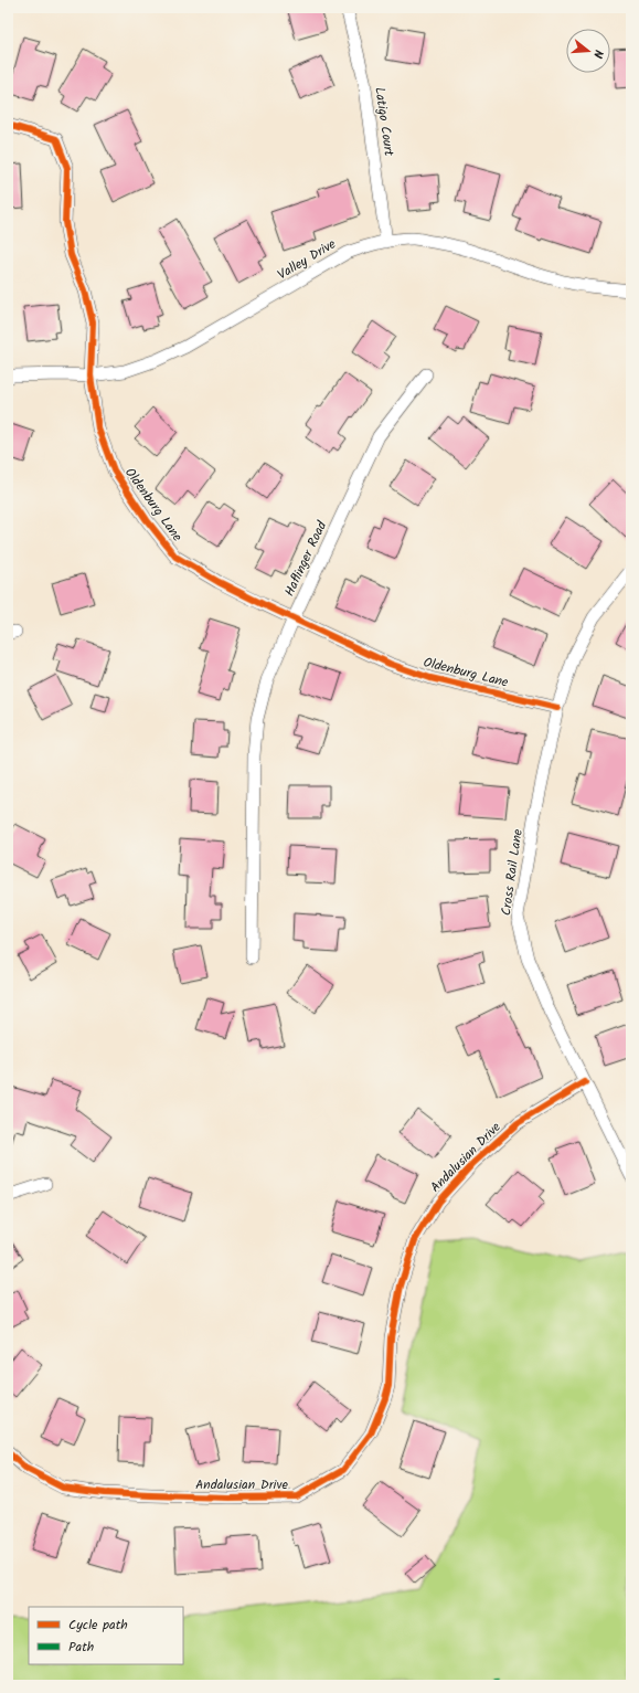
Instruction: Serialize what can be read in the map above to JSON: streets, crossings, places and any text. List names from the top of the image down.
{
  "streets": {
    "street": [
      "Latigo Court",
      "Valley Drive",
      "Oldenburg Lane",
      "Haflinger Road",
      "Cross Rail Lane",
      "Andalusian Drive"
    ]
  },
  "crossings": [
    ["Latigo Court", "Valley Drive"],
    ["Valley Drive", "Oldenburg Lane"],
    ["Oldenburg Lane", "Haflinger Road"],
    ["Oldenburg Lane", "Cross Rail Lane"],
    ["Cross Rail Lane", "Andalusian Drive"]
  ],
  "legend": ["Cycle path", "Path"],
  "north": "right"
}
